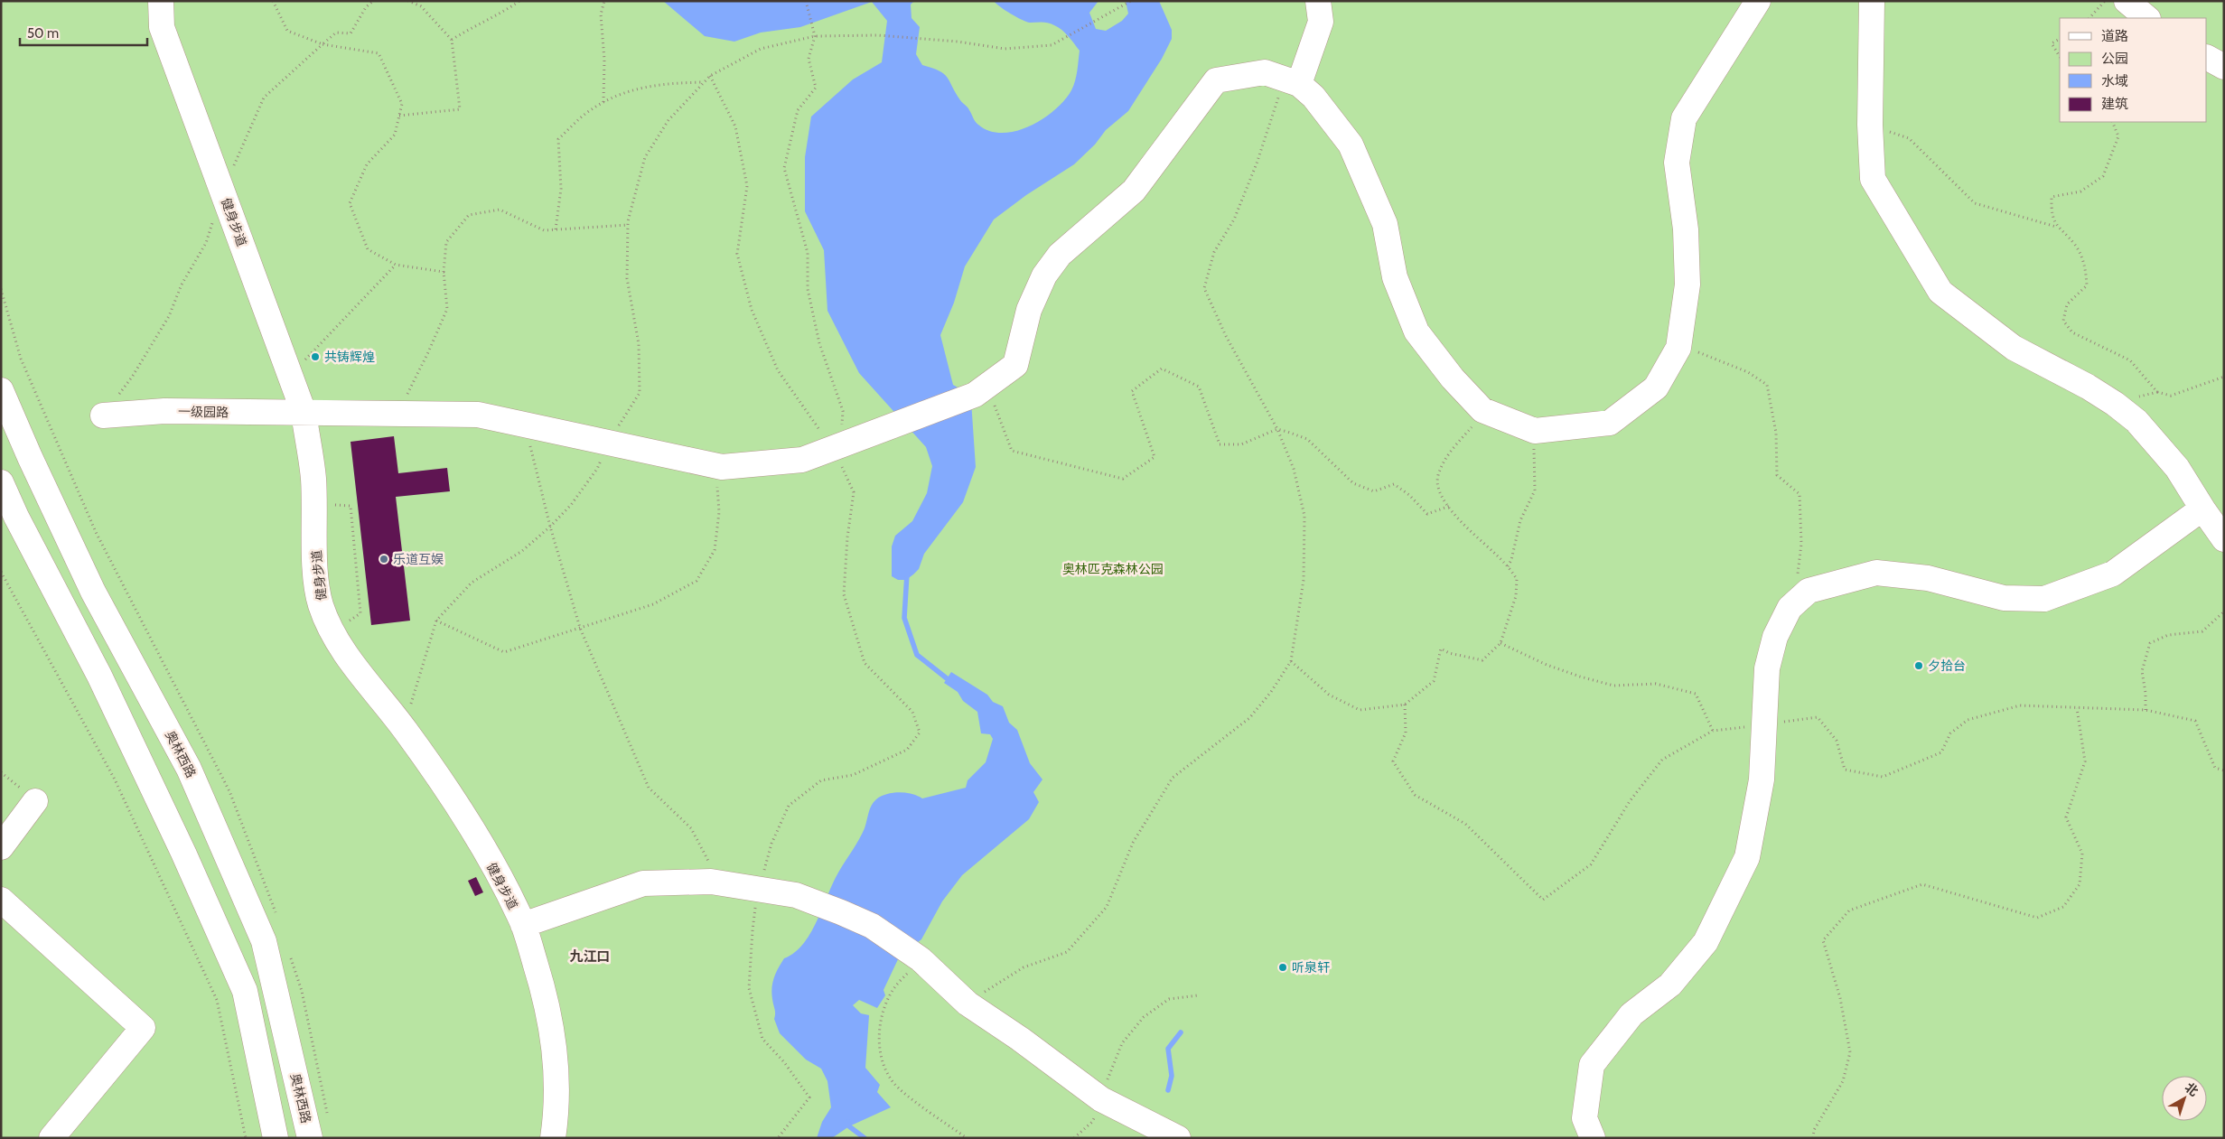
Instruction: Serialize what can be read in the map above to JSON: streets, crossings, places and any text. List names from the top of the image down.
{
  "streets": {
    "street": ["健身步道", "一级园路", "奥林西路"]
  },
  "crossings": [
    ["健身步道", "一级园路"]
  ],
  "districts": ["九江口"],
  "parks": ["奥林匹克森林公园"],
  "places": [
    "共铸辉煌",
    "乐道互娱",
    "夕拾台",
    "听泉轩"
  ],
  "legend": [
    "道路",
    "公园",
    "水域",
    "建筑"
  ],
  "scale_bar": "50 m",
  "north": "top right"
}
